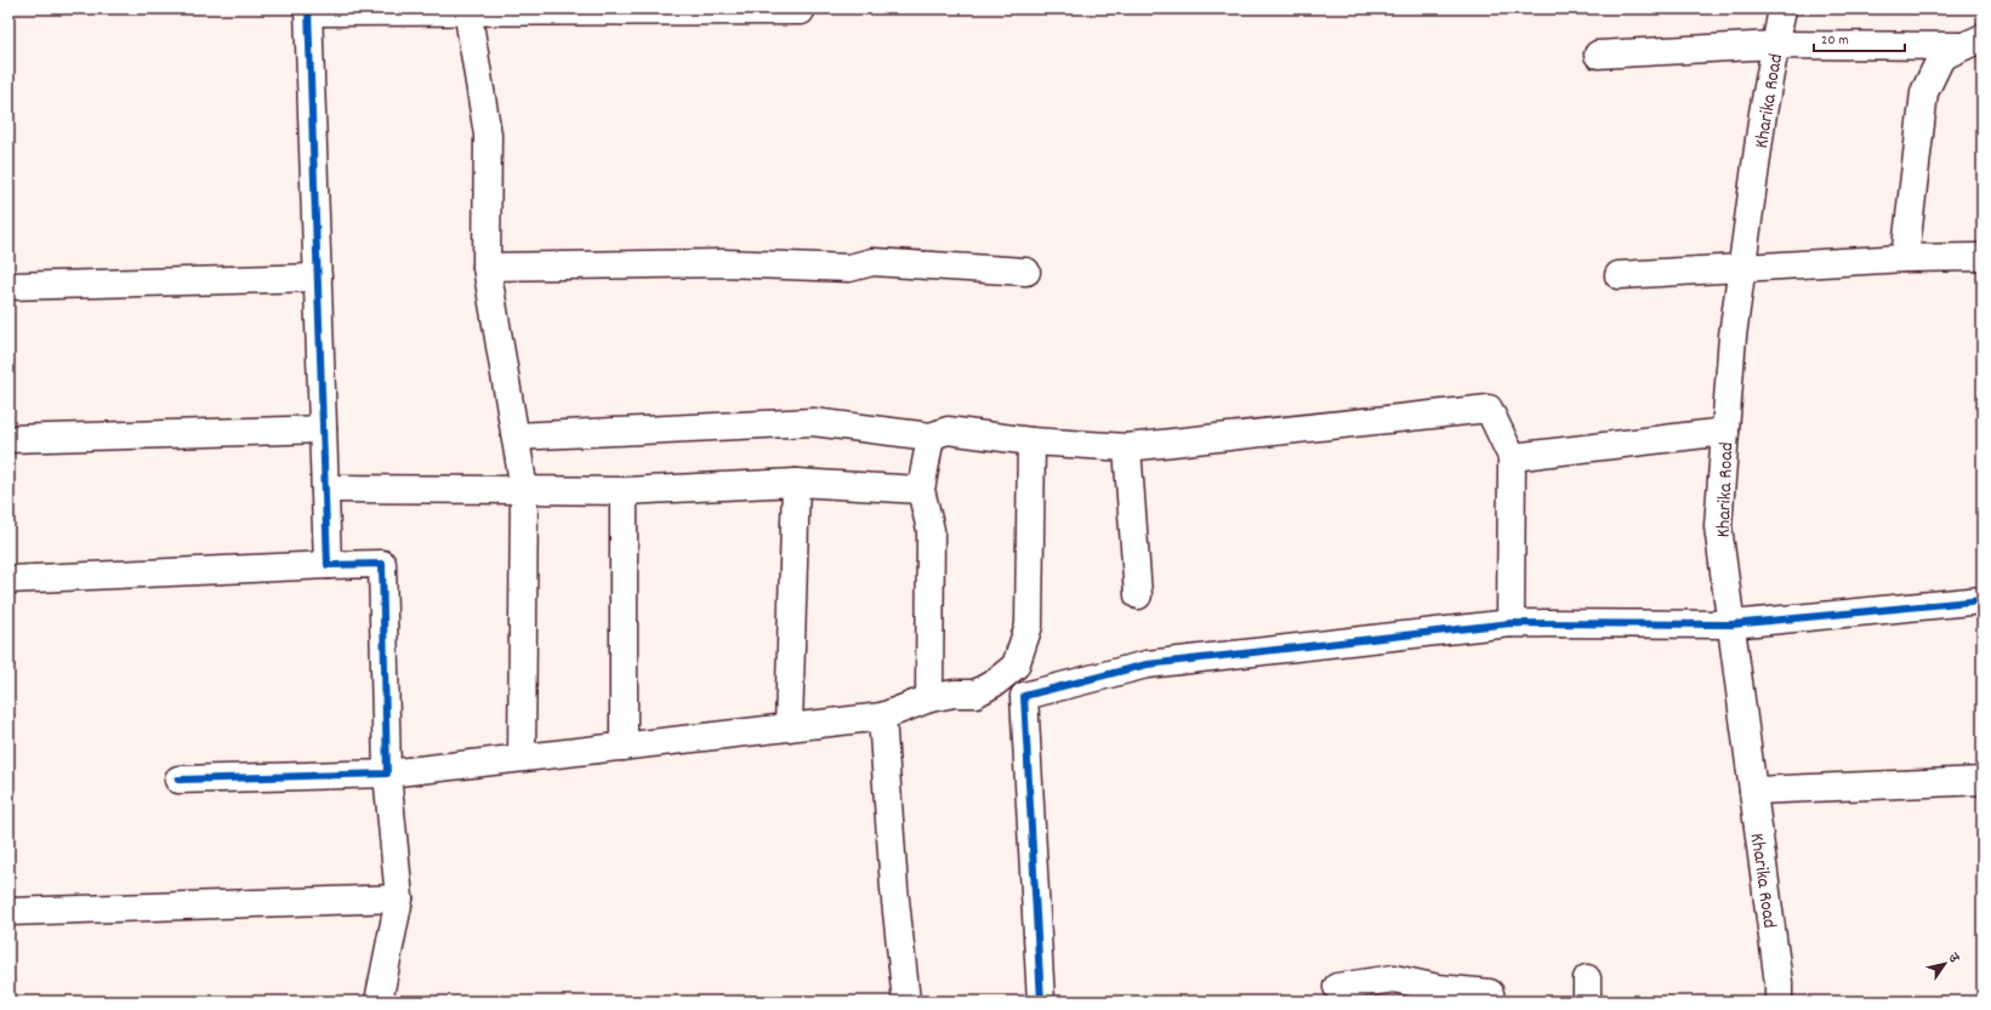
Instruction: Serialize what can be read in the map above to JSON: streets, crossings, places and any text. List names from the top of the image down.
{
  "streets": {
    "street": ["Kharika Road"]
  },
  "scale_bar": "20 m",
  "north": "top right"
}
